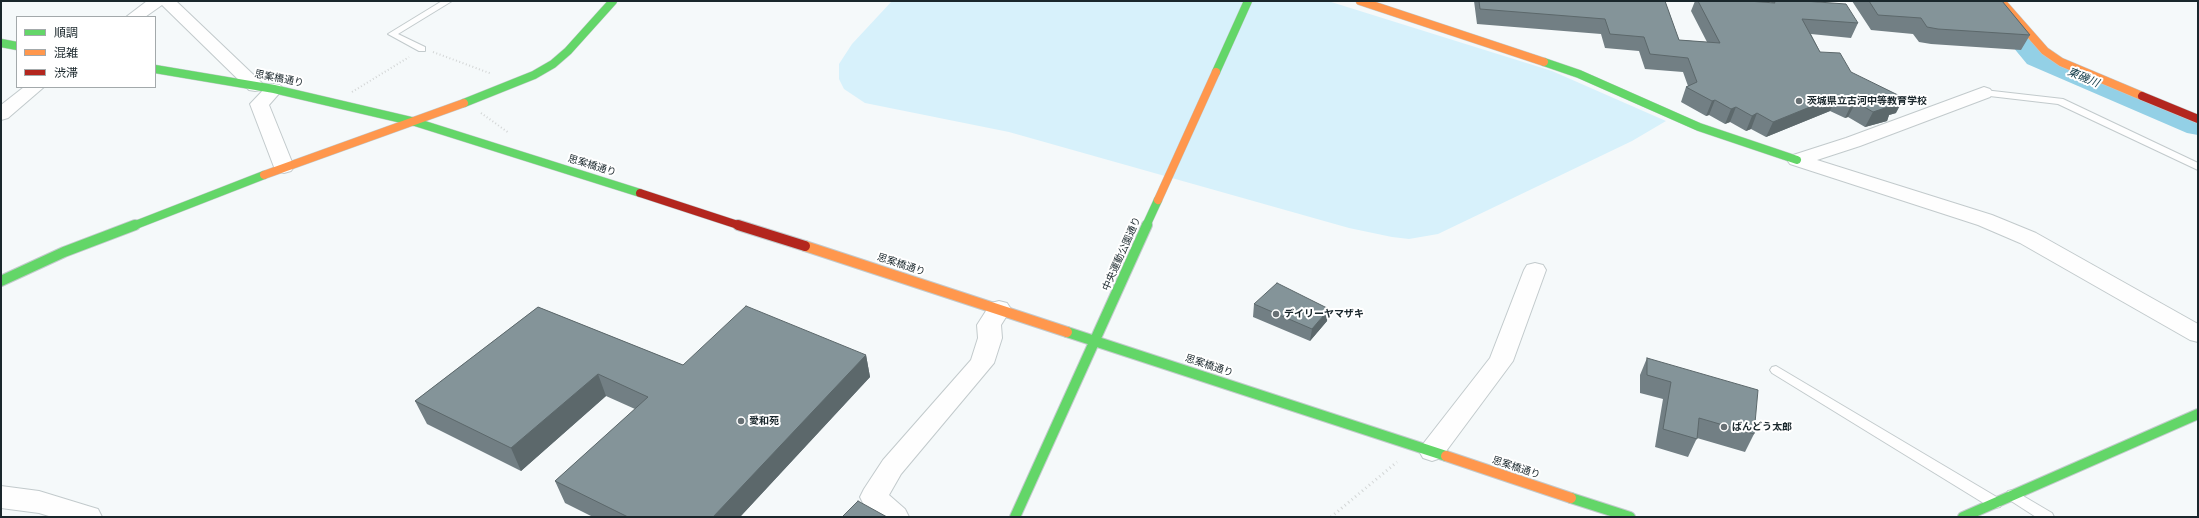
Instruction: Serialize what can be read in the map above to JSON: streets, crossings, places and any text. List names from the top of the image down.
{
  "streets": {
    "street": ["思案橋通り", "中央運動公園通り"]
  },
  "crossings": [
    ["思案橋通り", "中央運動公園通り"]
  ],
  "water": ["東磯川"],
  "places": [
    "茨城県立古河中等教育学校",
    "デイリーヤマザキ",
    "愛和苑",
    "ばんどう太郎"
  ],
  "legend": ["順調", "混雑", "渋滞"]
}
